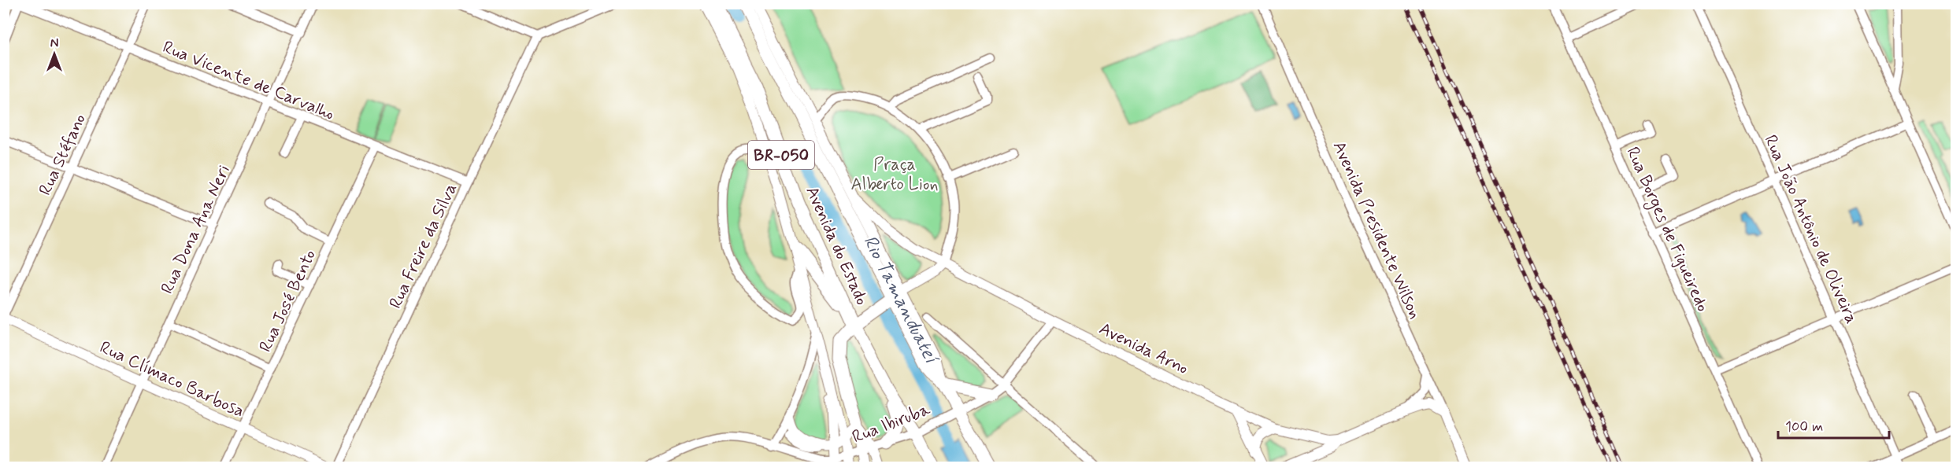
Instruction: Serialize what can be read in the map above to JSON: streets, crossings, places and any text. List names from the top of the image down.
{
  "streets": {
    "highway": ["BR-050", "Avenida do Estado"],
    "main road": ["Avenida Presidente Wilson", "Avenida Arno", "Rua Clímaco Barbosa"],
    "street": [
      "Rua Vicente de Carvalho",
      "Rua Stéfano",
      "Rua Dona Ana Neri",
      "Rua Borges de Figueiredo",
      "Rua João Antônio de Oliveira",
      "Rua Freire da Silva",
      "Rua José Bento",
      "Rua Ibiruba"
    ]
  },
  "crossings": [
    ["Rua Vicente de Carvalho", "Rua Stéfano"],
    ["Rua Vicente de Carvalho", "Rua Dona Ana Neri"],
    ["Rua Vicente de Carvalho", "Rua Freire da Silva"],
    ["Rua Vicente de Carvalho", "Rua José Bento"],
    ["Rua Stéfano", "Rua Clímaco Barbosa"],
    ["Rua Dona Ana Neri", "Rua Clímaco Barbosa"],
    ["Avenida do Estado", "Rua Ibiruba"],
    ["Rua José Bento", "Rua Clímaco Barbosa"],
    ["Avenida Arno", "Rua Ibiruba"]
  ],
  "water": ["Rio Tamanduateí"],
  "parks": ["Praça Alberto Lion"],
  "scale_bar": "100 m",
  "north": "top"
}
